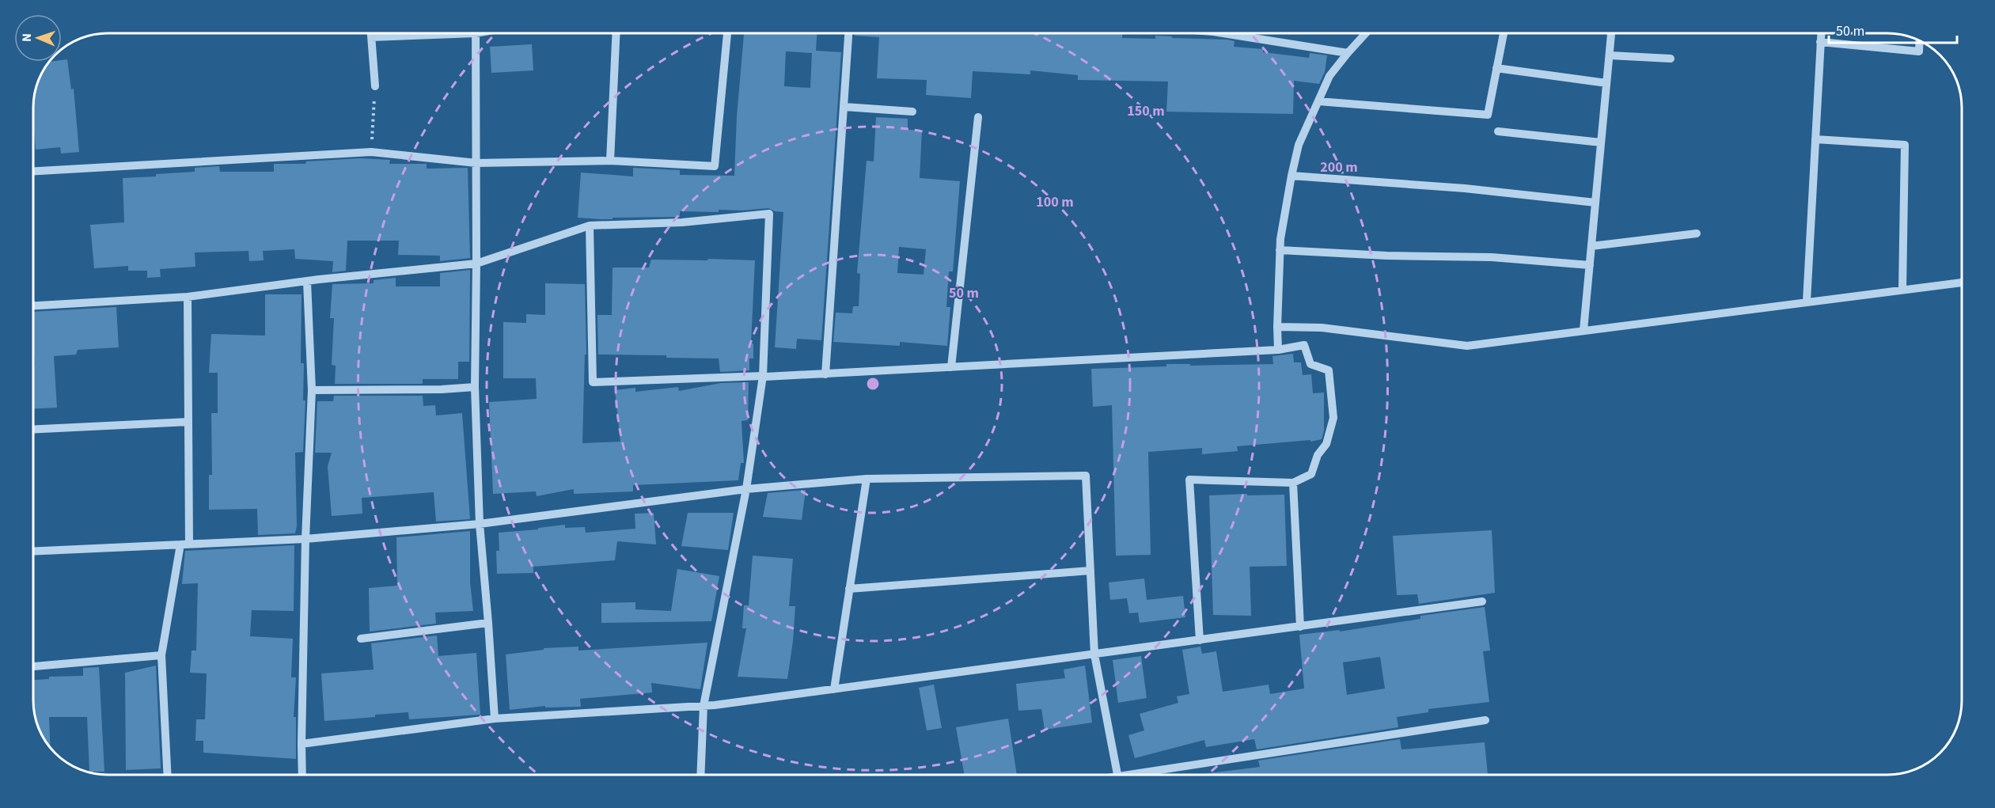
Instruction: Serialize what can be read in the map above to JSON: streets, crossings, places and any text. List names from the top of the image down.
{
  "scale_bar": "50 m",
  "north": "left",
  "rings": [
    "150 m",
    "200 m",
    "100 m",
    "50 m"
  ]
}
